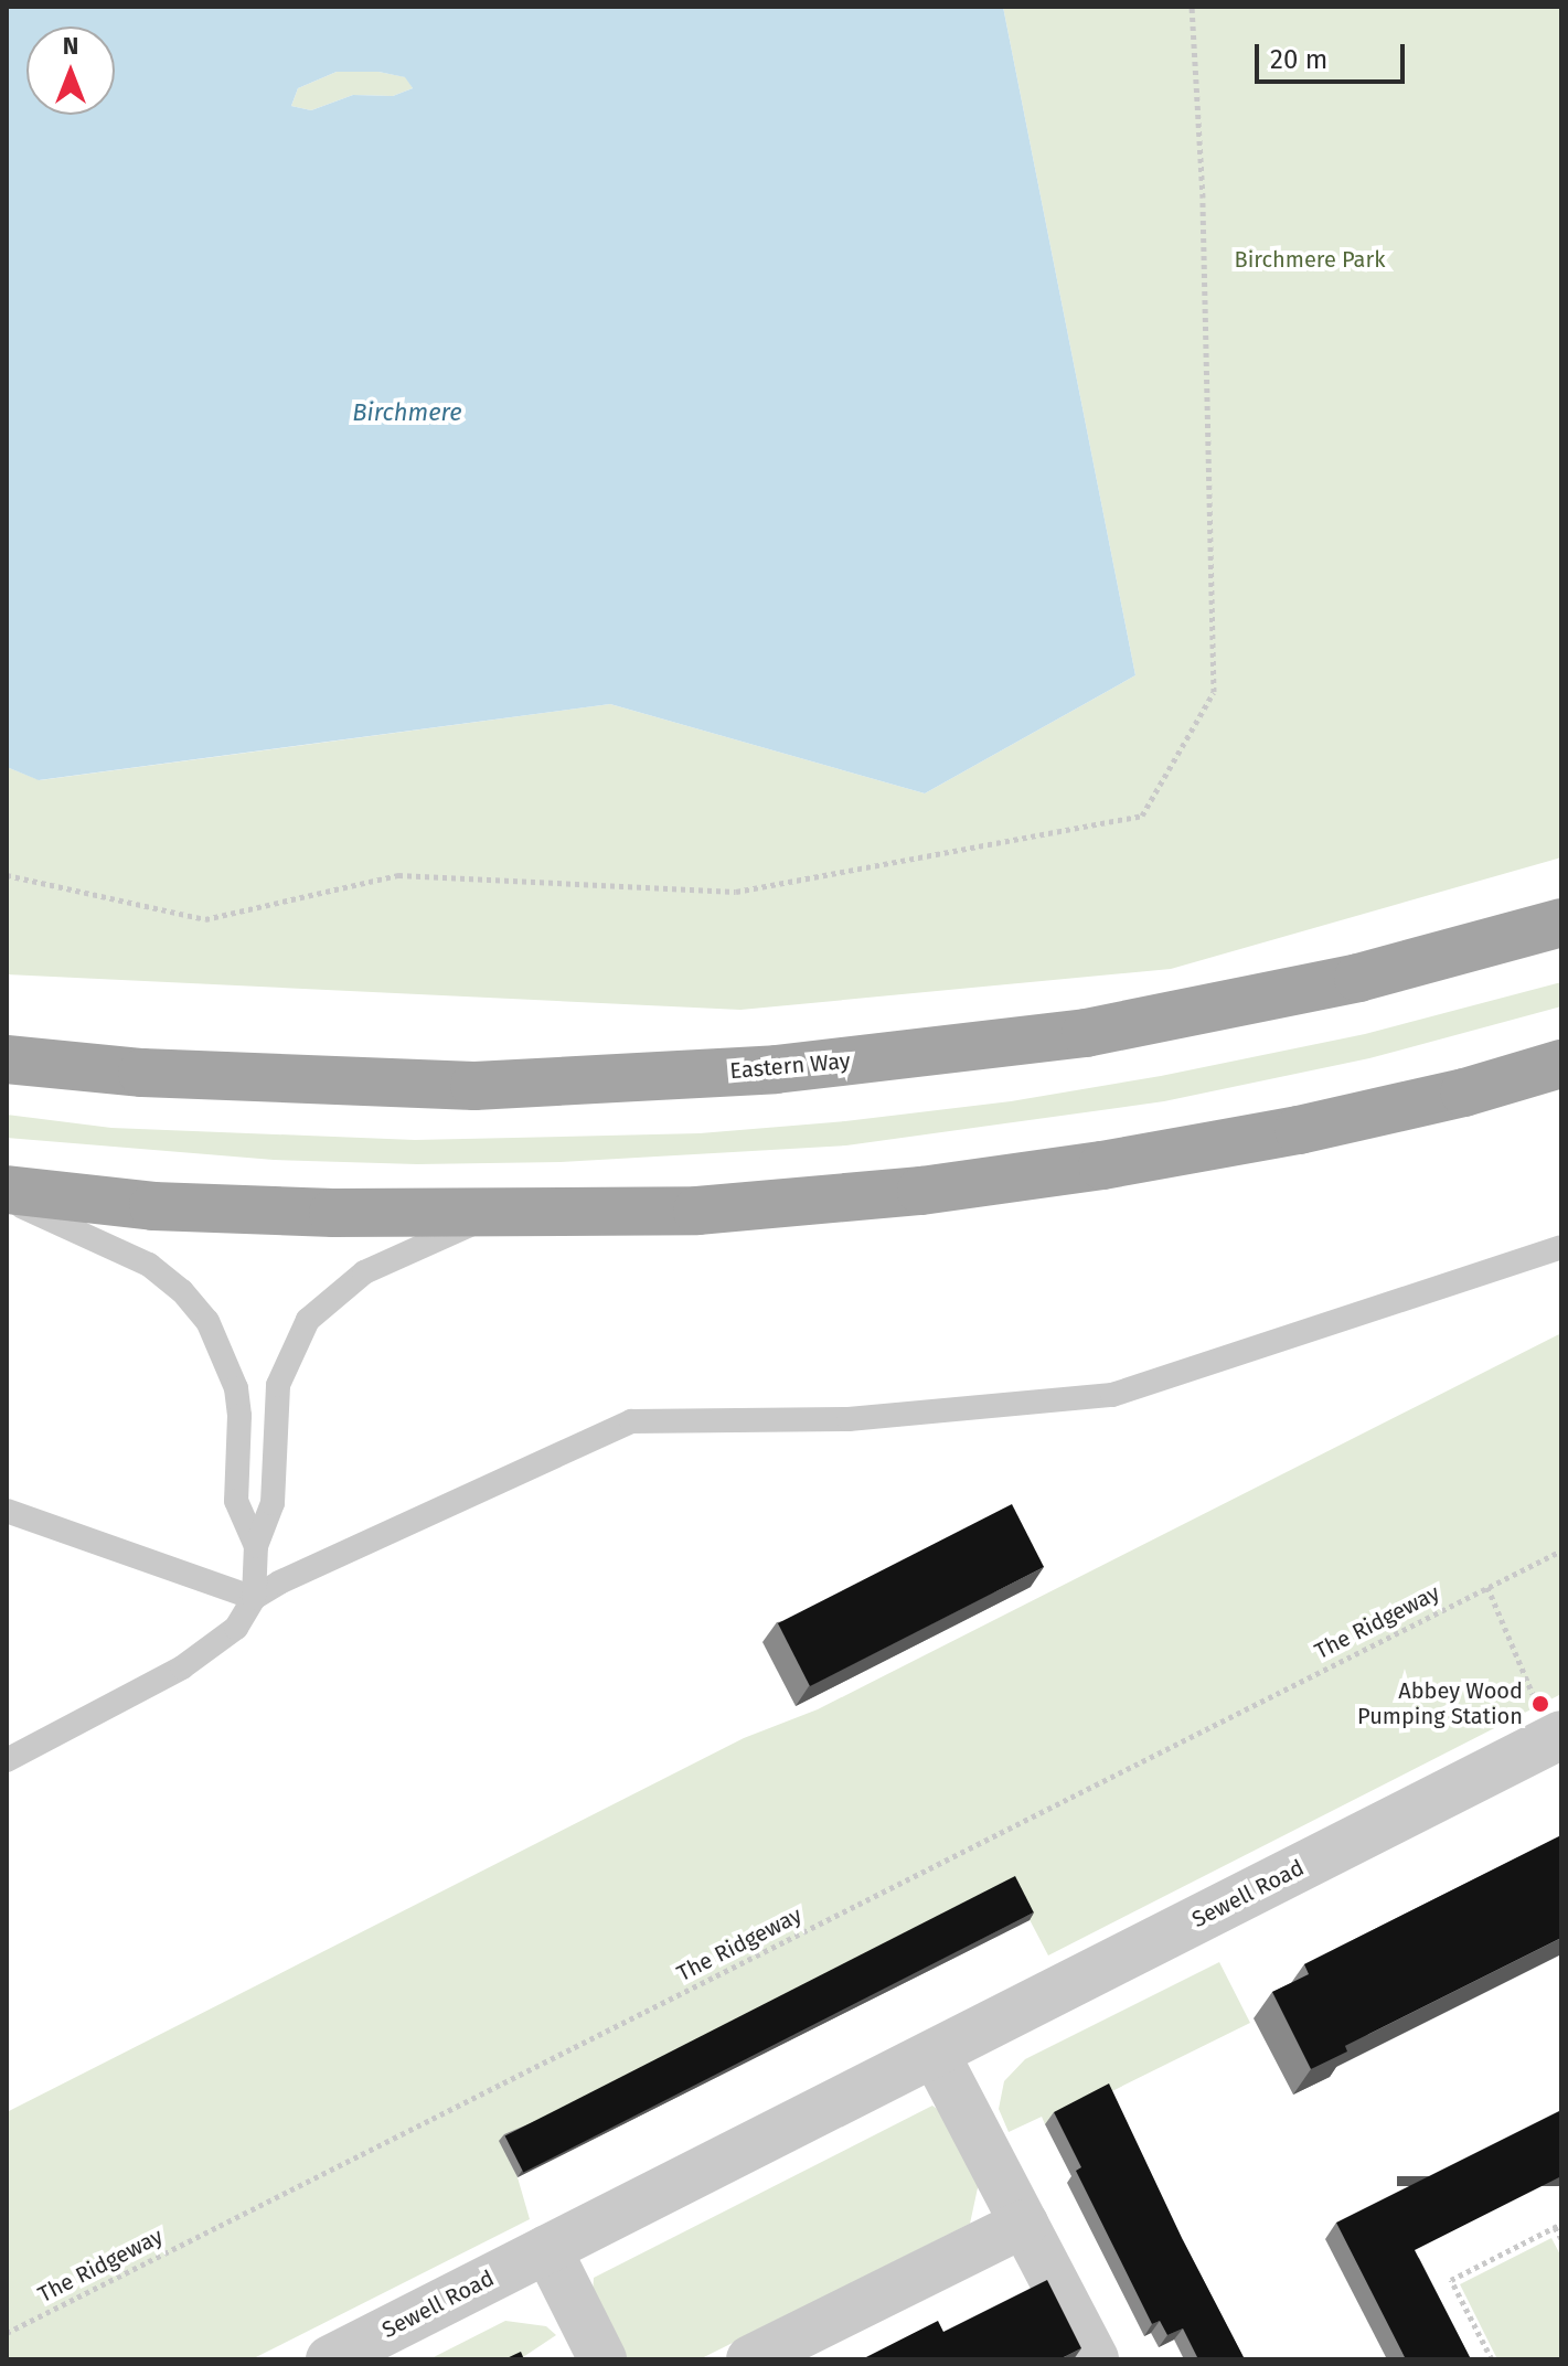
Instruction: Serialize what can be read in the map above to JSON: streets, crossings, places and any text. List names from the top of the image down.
{
  "streets": {
    "main road": ["Eastern Way"],
    "street": ["Sewell Road"],
    "path": ["The Ridgeway"]
  },
  "water": ["Birchmere"],
  "parks": ["Birchmere Park"],
  "places": ["Abbey Wood Pumping Station"],
  "scale_bar": "20 m",
  "north": "top"
}
